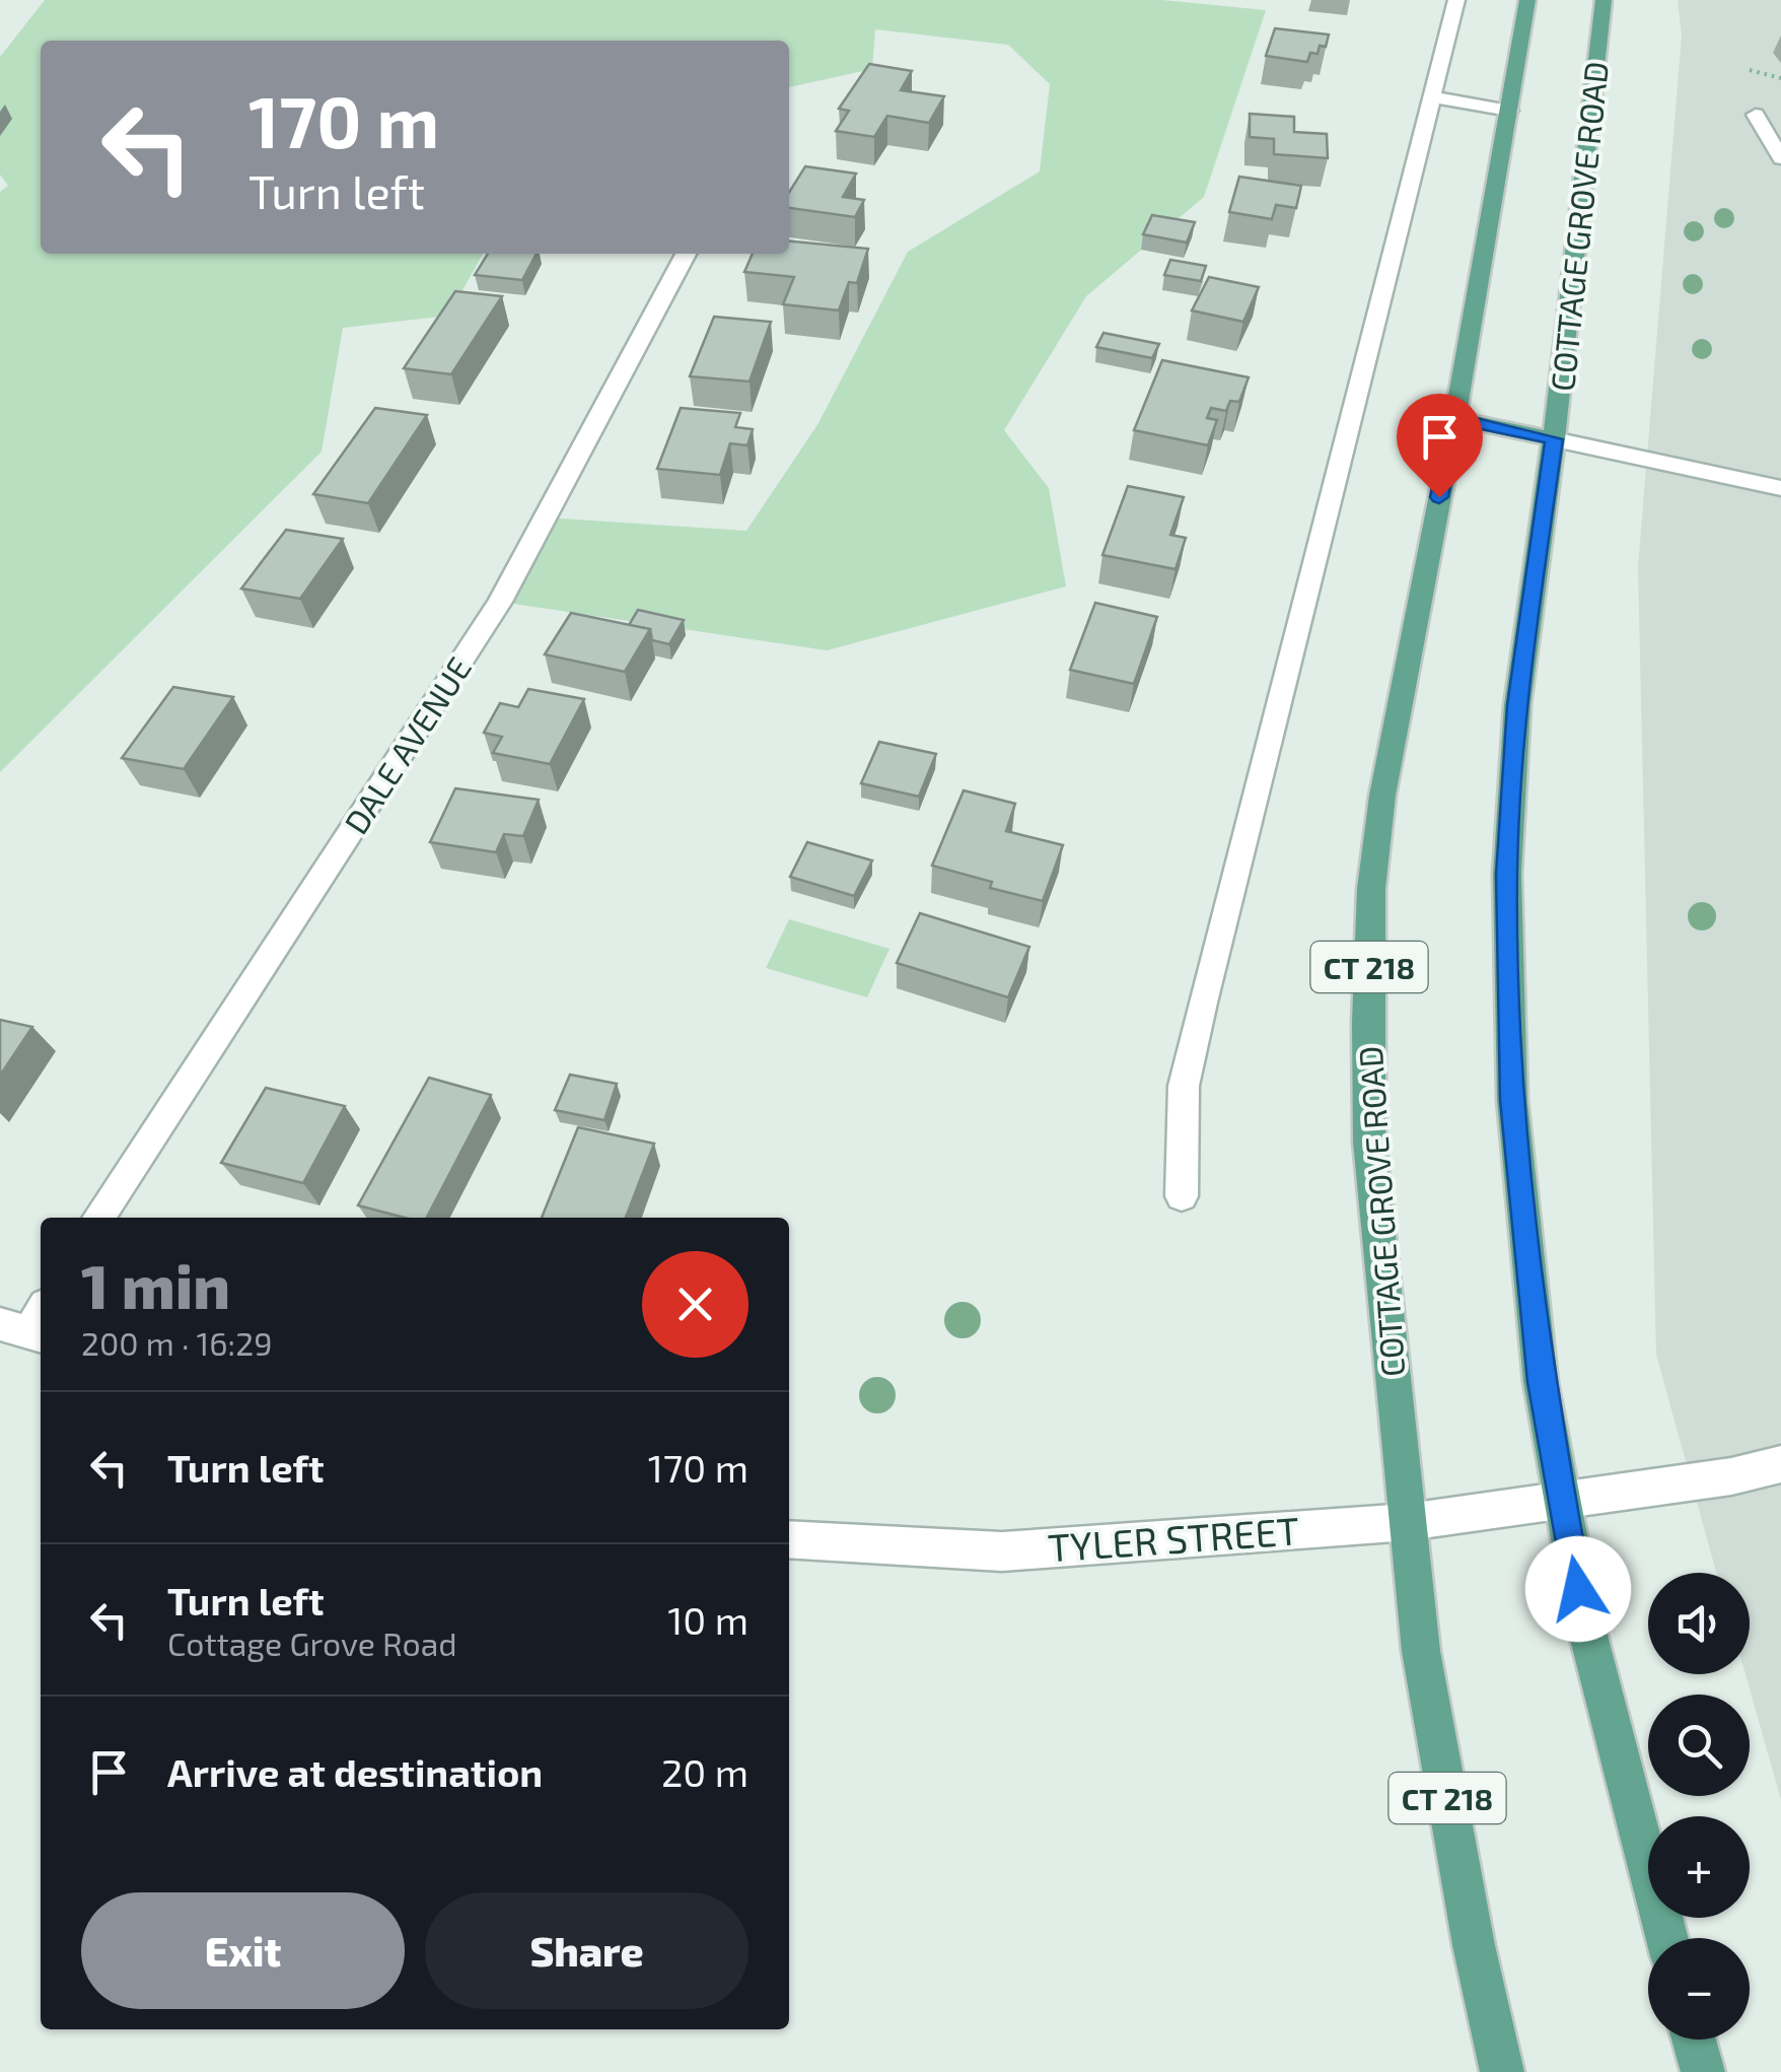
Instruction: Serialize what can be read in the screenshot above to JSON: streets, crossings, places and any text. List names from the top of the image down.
{
  "streets": {
    "main road": ["COTTAGE GROVE ROAD", "CT 218"],
    "street": ["DALE AVENUE", "TYLER STREET"]
  },
  "crossings": [
    ["COTTAGE GROVE ROAD", "TYLER STREET"]
  ],
  "page": {
    "turn": ["170 m", "Turn left"],
    "heading": ["1 min", "200 m · 16:29"],
    "list": [
      {
        "name": "Turn left",
        "value": "170 m"
      },
      {
        "name": "Turn left",
        "note": "Cottage Grove Road",
        "value": "10 m"
      },
      {
        "name": "Arrive at destination",
        "value": "20 m"
      }
    ],
    "map_buttons": ["+", "−"],
    "buttons": ["Exit", "Share"]
  }
}
